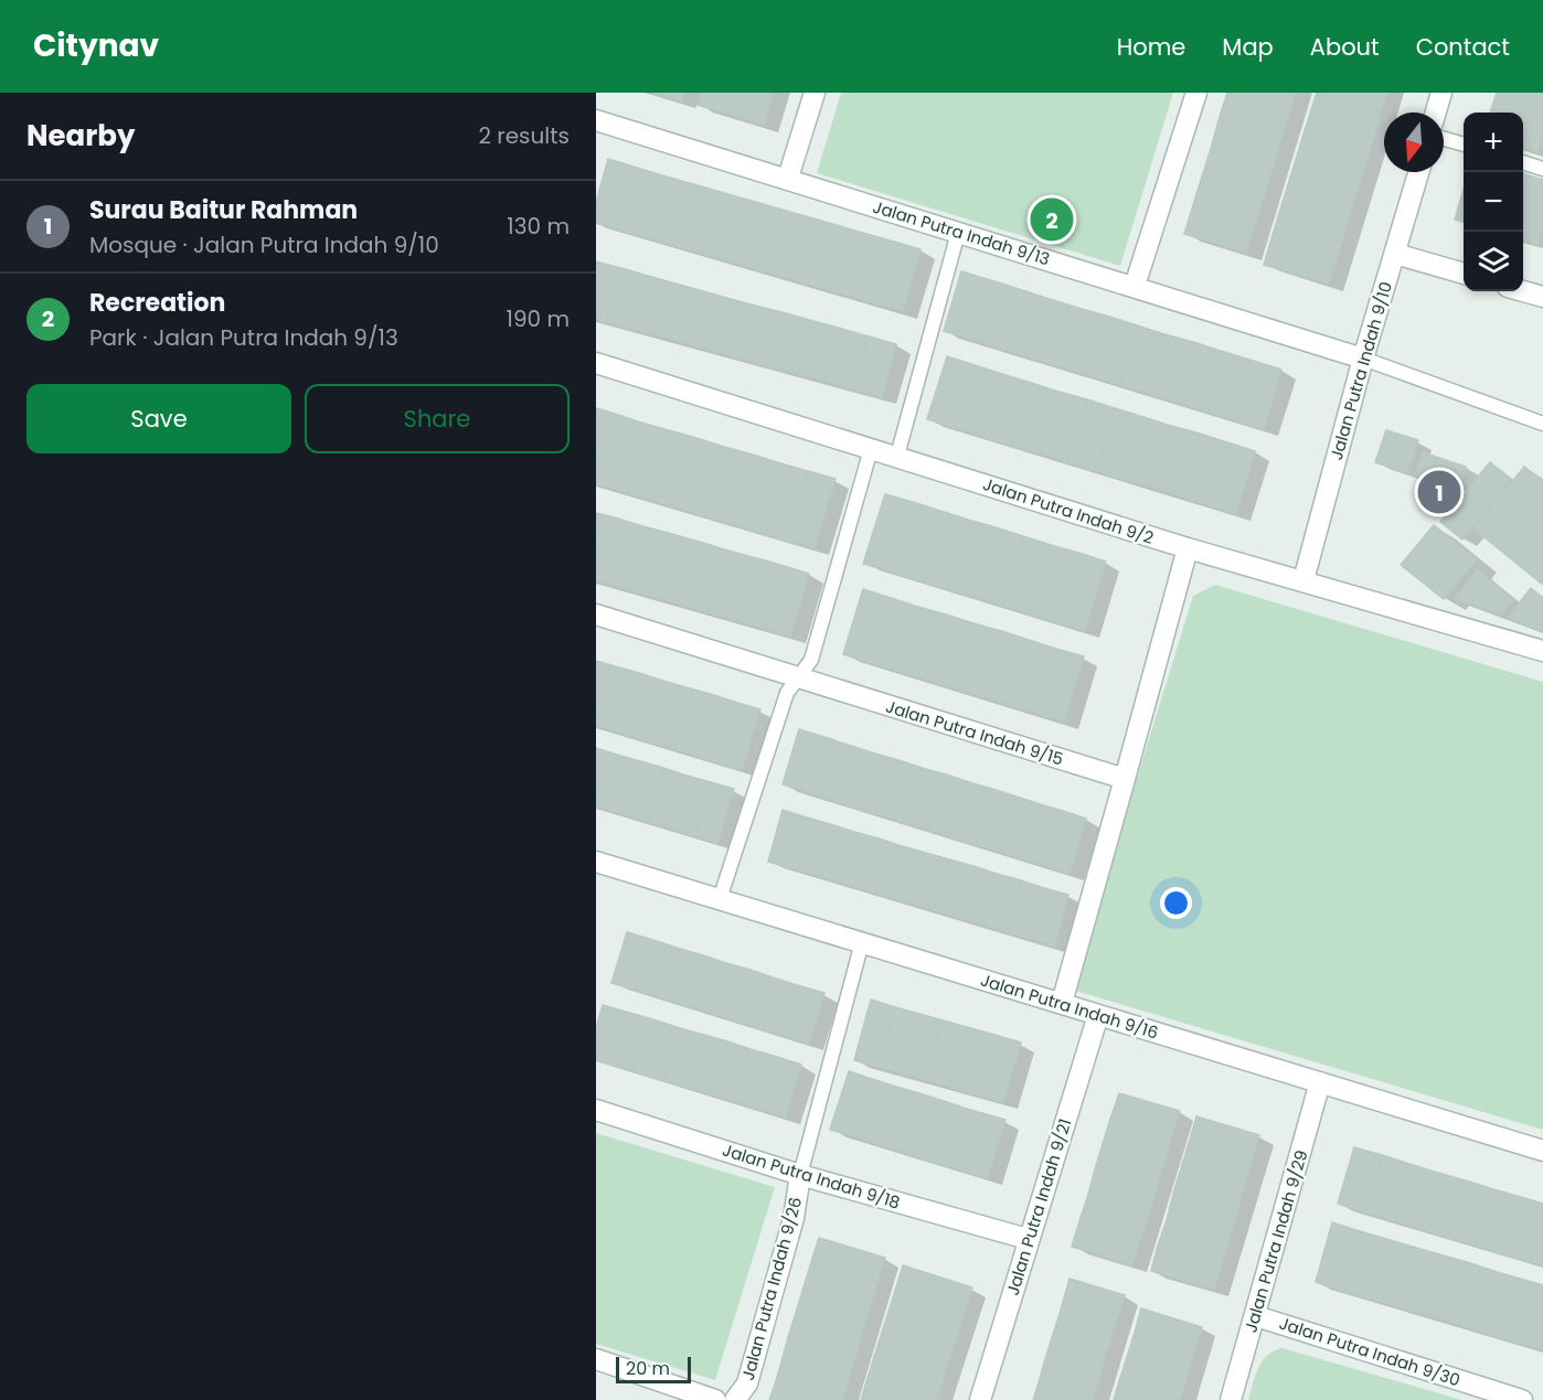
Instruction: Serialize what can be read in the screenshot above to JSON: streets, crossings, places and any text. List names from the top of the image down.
{
  "streets": {
    "street": [
      "Jalan Putra Indah 9/13",
      "Jalan Putra Indah 9/10",
      "Jalan Putra Indah 9/2",
      "Jalan Putra Indah 9/15",
      "Jalan Putra Indah 9/16",
      "Jalan Putra Indah 9/18",
      "Jalan Putra Indah 9/21",
      "Jalan Putra Indah 9/29",
      "Jalan Putra Indah 9/26",
      "Jalan Putra Indah 9/30"
    ]
  },
  "crossings": [
    ["Jalan Putra Indah 9/13", "Jalan Putra Indah 9/10"],
    ["Jalan Putra Indah 9/10", "Jalan Putra Indah 9/2"],
    ["Jalan Putra Indah 9/16", "Jalan Putra Indah 9/21"],
    ["Jalan Putra Indah 9/16", "Jalan Putra Indah 9/29"],
    ["Jalan Putra Indah 9/18", "Jalan Putra Indah 9/21"],
    ["Jalan Putra Indah 9/18", "Jalan Putra Indah 9/26"],
    ["Jalan Putra Indah 9/29", "Jalan Putra Indah 9/30"]
  ],
  "scale_bar": "20 m",
  "north": "bottom",
  "page": {
    "header": "Citynav",
    "nav": [
      "Home",
      "Map",
      "About",
      "Contact"
    ],
    "heading": ["Nearby", "2 results"],
    "map_buttons": ["+", "−"],
    "list": [
      {
        "mark": "1",
        "name": "Surau Baitur Rahman",
        "note": "Mosque · Jalan Putra Indah 9/10",
        "value": "130 m"
      },
      {
        "mark": "2",
        "name": "Recreation",
        "note": "Park · Jalan Putra Indah 9/13",
        "value": "190 m"
      }
    ],
    "pins": ["2", "1"],
    "buttons": ["Save", "Share"],
    "scale": "20 m"
  }
}
